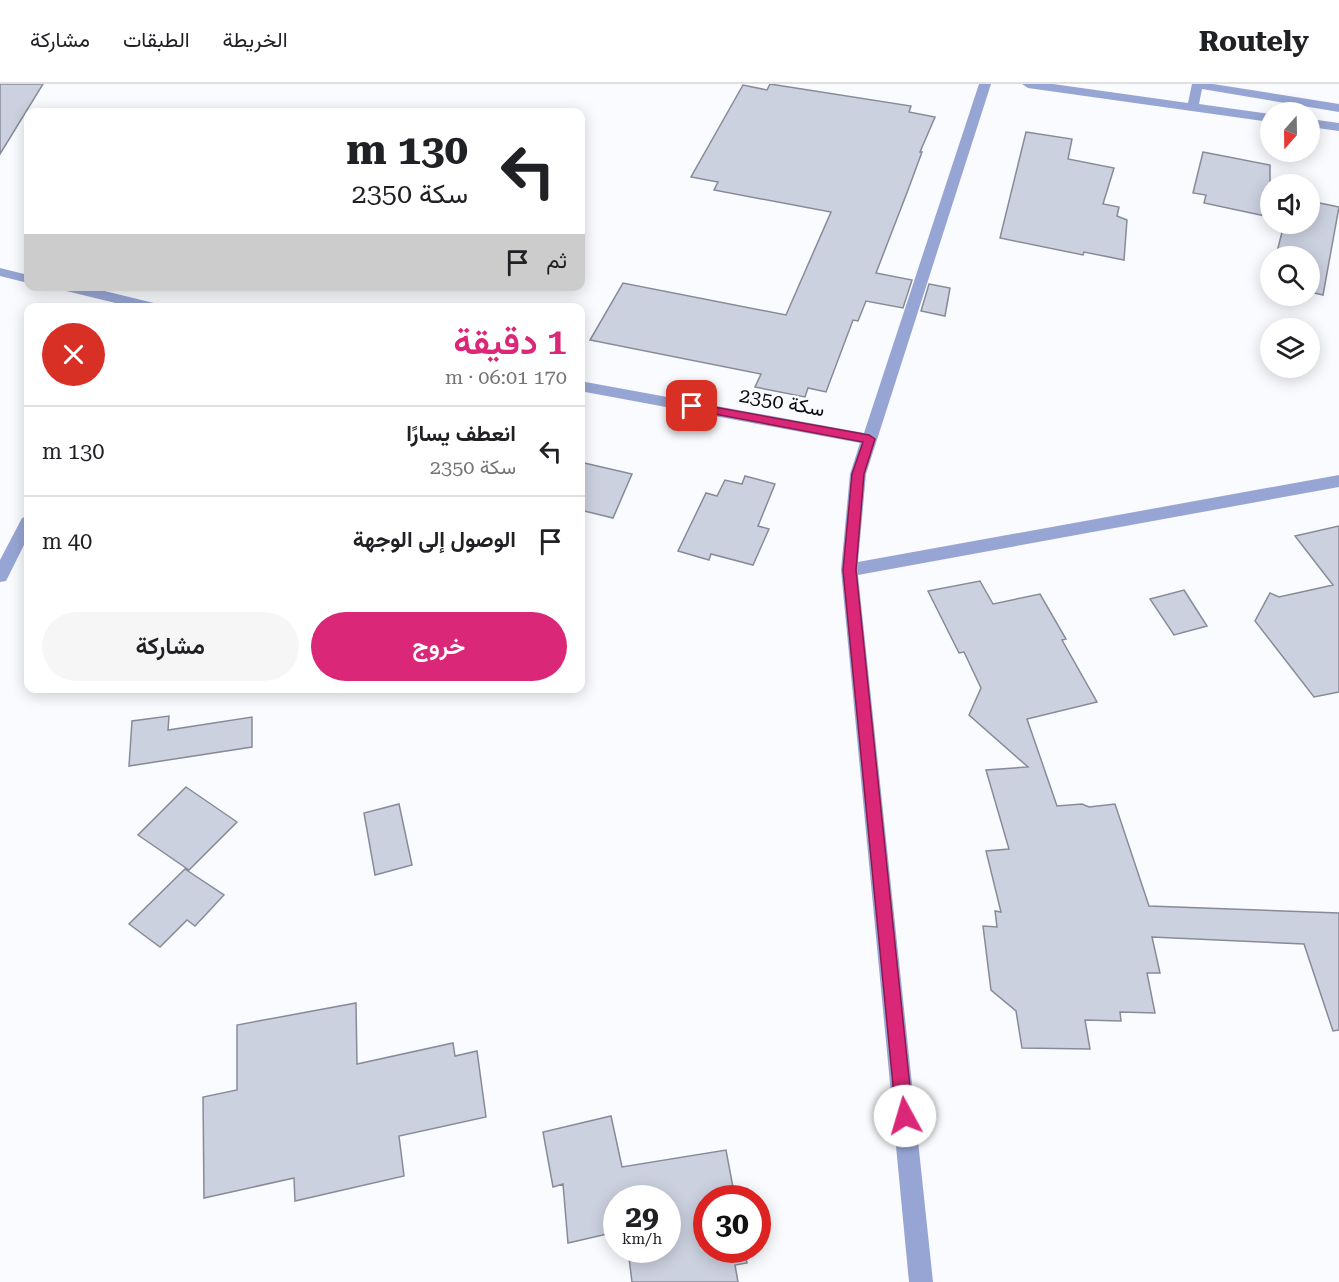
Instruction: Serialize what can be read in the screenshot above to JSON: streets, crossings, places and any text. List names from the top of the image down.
{
  "streets": {
    "street": ["سكة 2350"]
  },
  "north": "bottom",
  "page": {
    "header": "Routely",
    "nav": ["الخريطة", "الطبقات", "مشاركة"],
    "turn": ["130 m", "سكة 2350"],
    "then": "ثم",
    "heading": ["1 دقيقة", "170 m · 06:01"],
    "list": [
      {
        "name": "انعطف يسارًا",
        "note": "سكة 2350",
        "value": "130 m"
      },
      {
        "name": "الوصول إلى الوجهة",
        "value": "40 m"
      }
    ],
    "buttons": ["خروج", "مشاركة"],
    "speed": "29 km/h",
    "limit": "30"
  }
}
